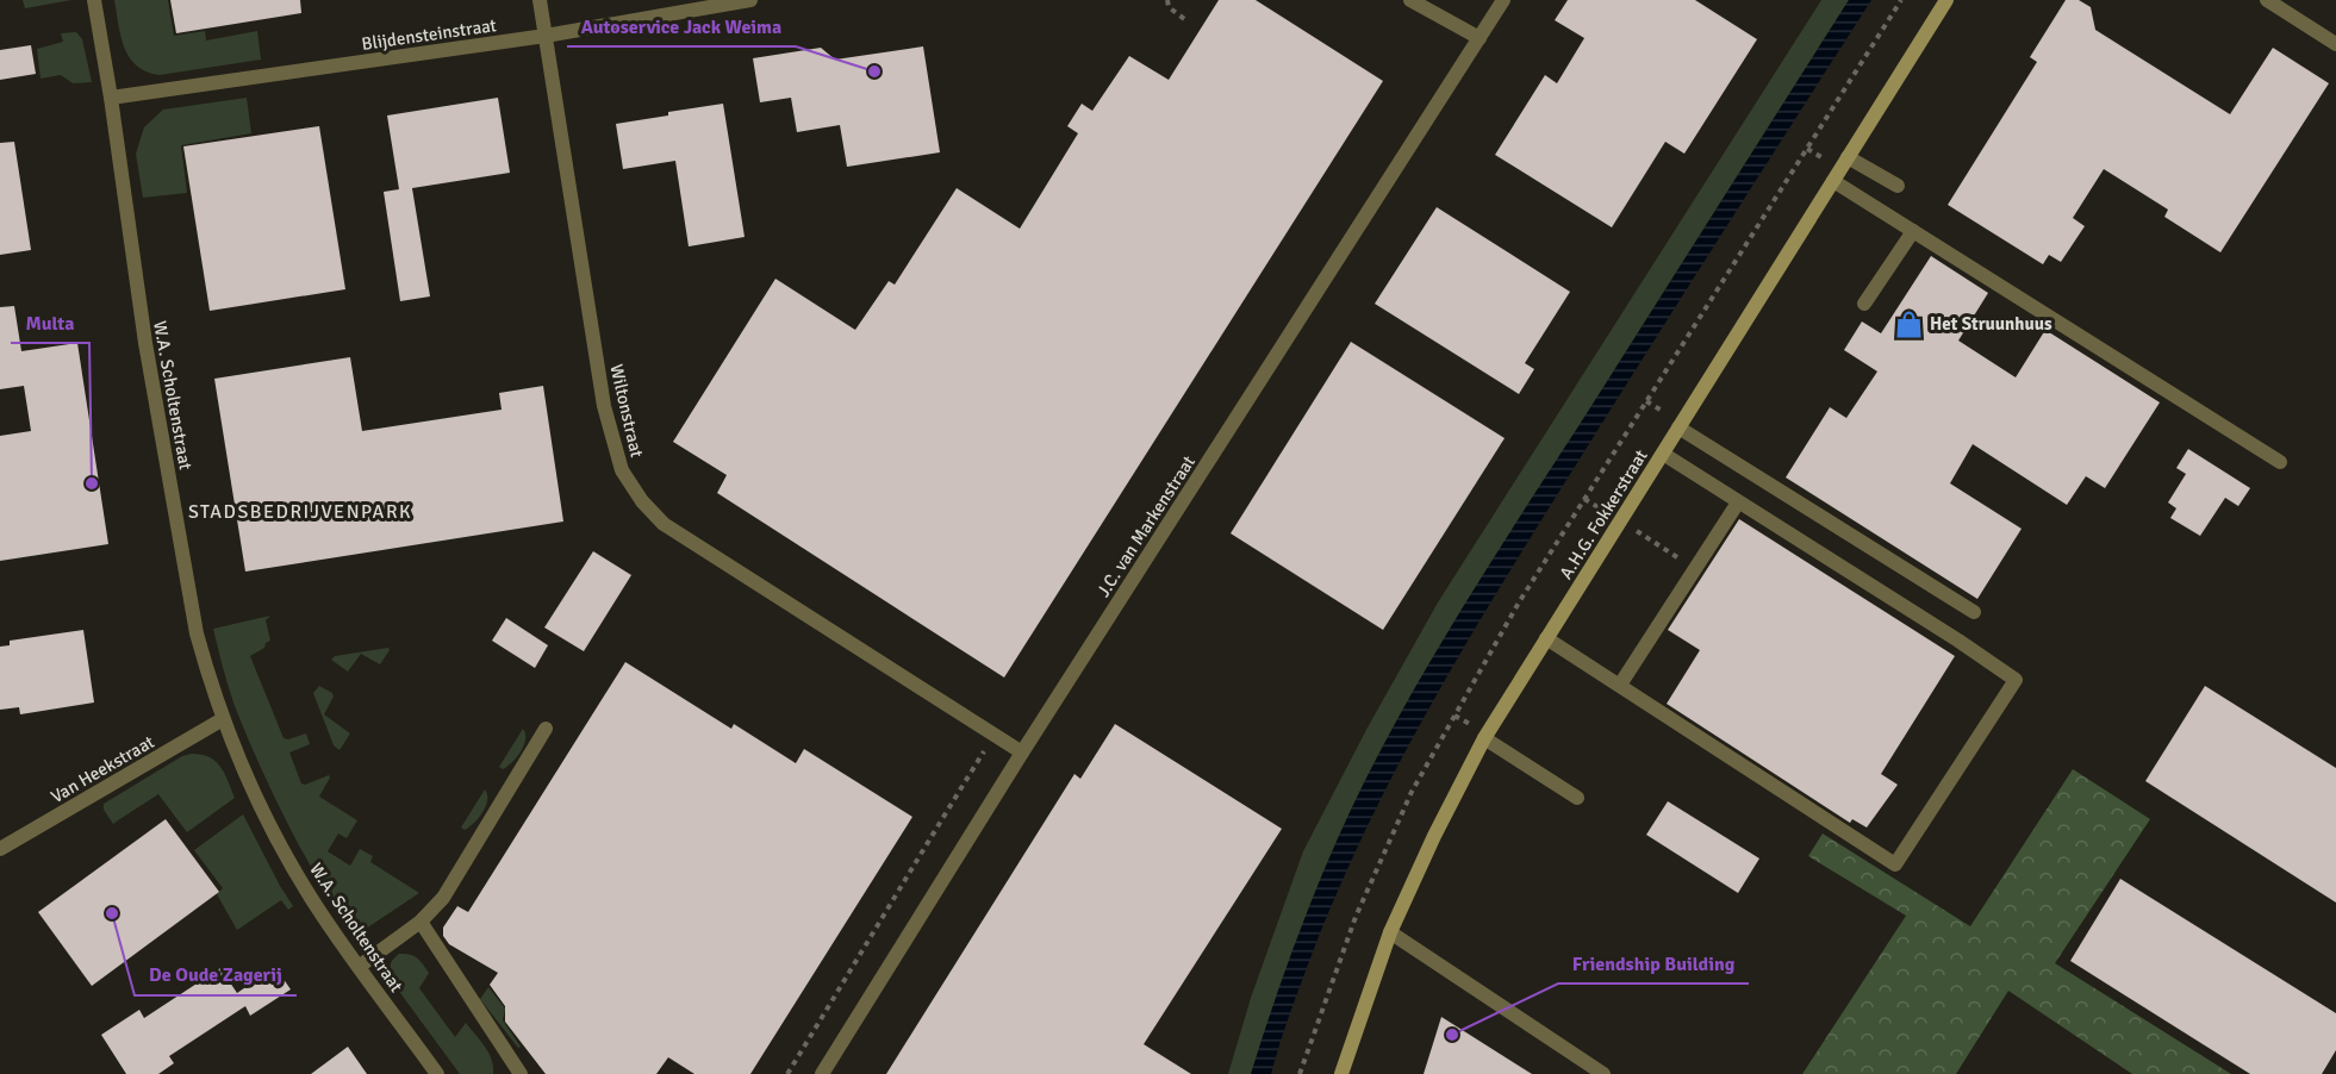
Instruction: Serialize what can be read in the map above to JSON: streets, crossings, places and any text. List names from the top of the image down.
{
  "streets": {
    "street": [
      "Blijdensteinstraat",
      "W.A. Scholtenstraat",
      "Wiltonstraat",
      "A.H.G. Fokkerstraat",
      "J.C. van Markenstraat",
      "Van Heekstraat"
    ]
  },
  "crossings": [
    ["Blijdensteinstraat", "W.A. Scholtenstraat"],
    ["Blijdensteinstraat", "Wiltonstraat"],
    ["W.A. Scholtenstraat", "Van Heekstraat"],
    ["Wiltonstraat", "J.C. van Markenstraat"]
  ],
  "districts": ["STADSBEDRIJVENPARK"],
  "places": {
    "other": [
      "Autoservice Jack Weima",
      "Multa",
      "De Oude Zagerij",
      "Friendship Building"
    ],
    "shop": ["Het Struunhuus"]
  }
}
